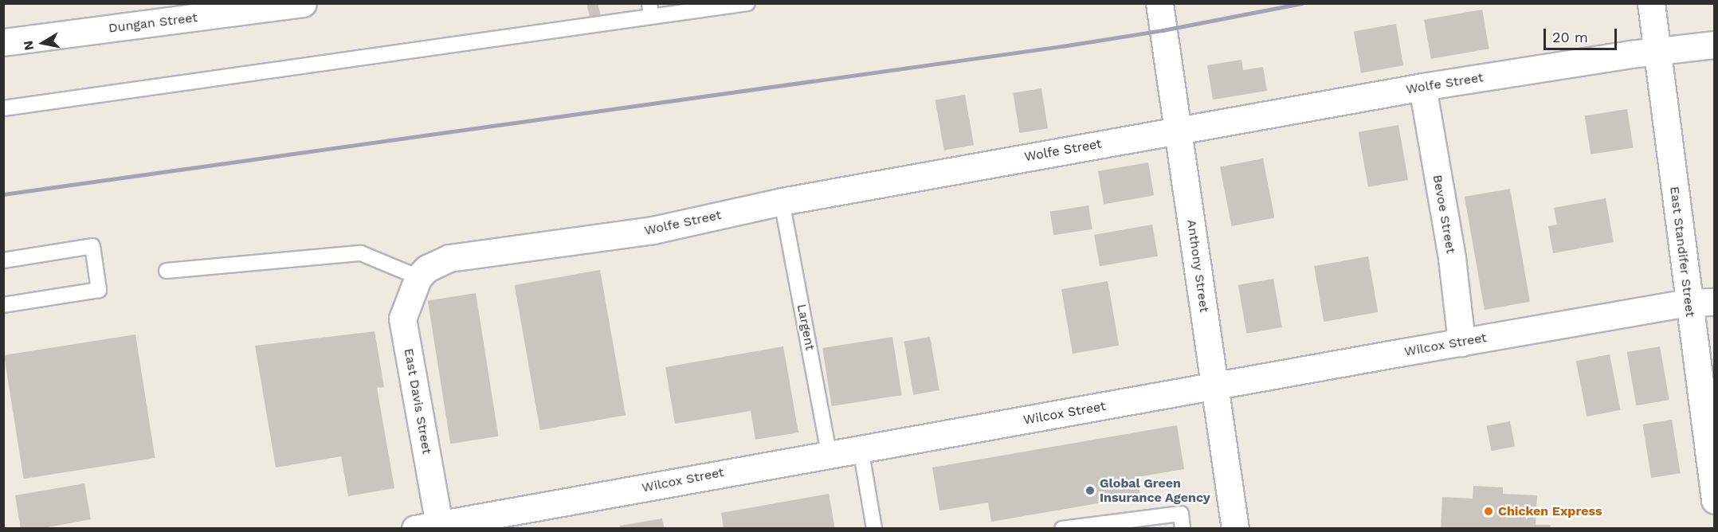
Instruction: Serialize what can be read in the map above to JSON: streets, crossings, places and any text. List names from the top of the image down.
{
  "streets": {
    "street": [
      "Dungan Street",
      "Wolfe Street",
      "Bevoe Street",
      "East Standifer Street",
      "Anthony Street",
      "Wilcox Street",
      "East Davis Street"
    ],
    "lane": ["Largent"]
  },
  "crossings": [
    ["Wolfe Street", "Bevoe Street"],
    ["Wolfe Street", "East Standifer Street"],
    ["Wolfe Street", "Anthony Street"],
    ["Wolfe Street", "Largent"],
    ["Wolfe Street", "East Davis Street"],
    ["Bevoe Street", "Wilcox Street"],
    ["East Standifer Street", "Wilcox Street"],
    ["Anthony Street", "Wilcox Street"],
    ["Largent", "Wilcox Street"],
    ["Wilcox Street", "East Davis Street"]
  ],
  "places": ["Global Green Insurance Agency", "Chicken Express"],
  "scale_bar": "20 m",
  "north": "left"
}
